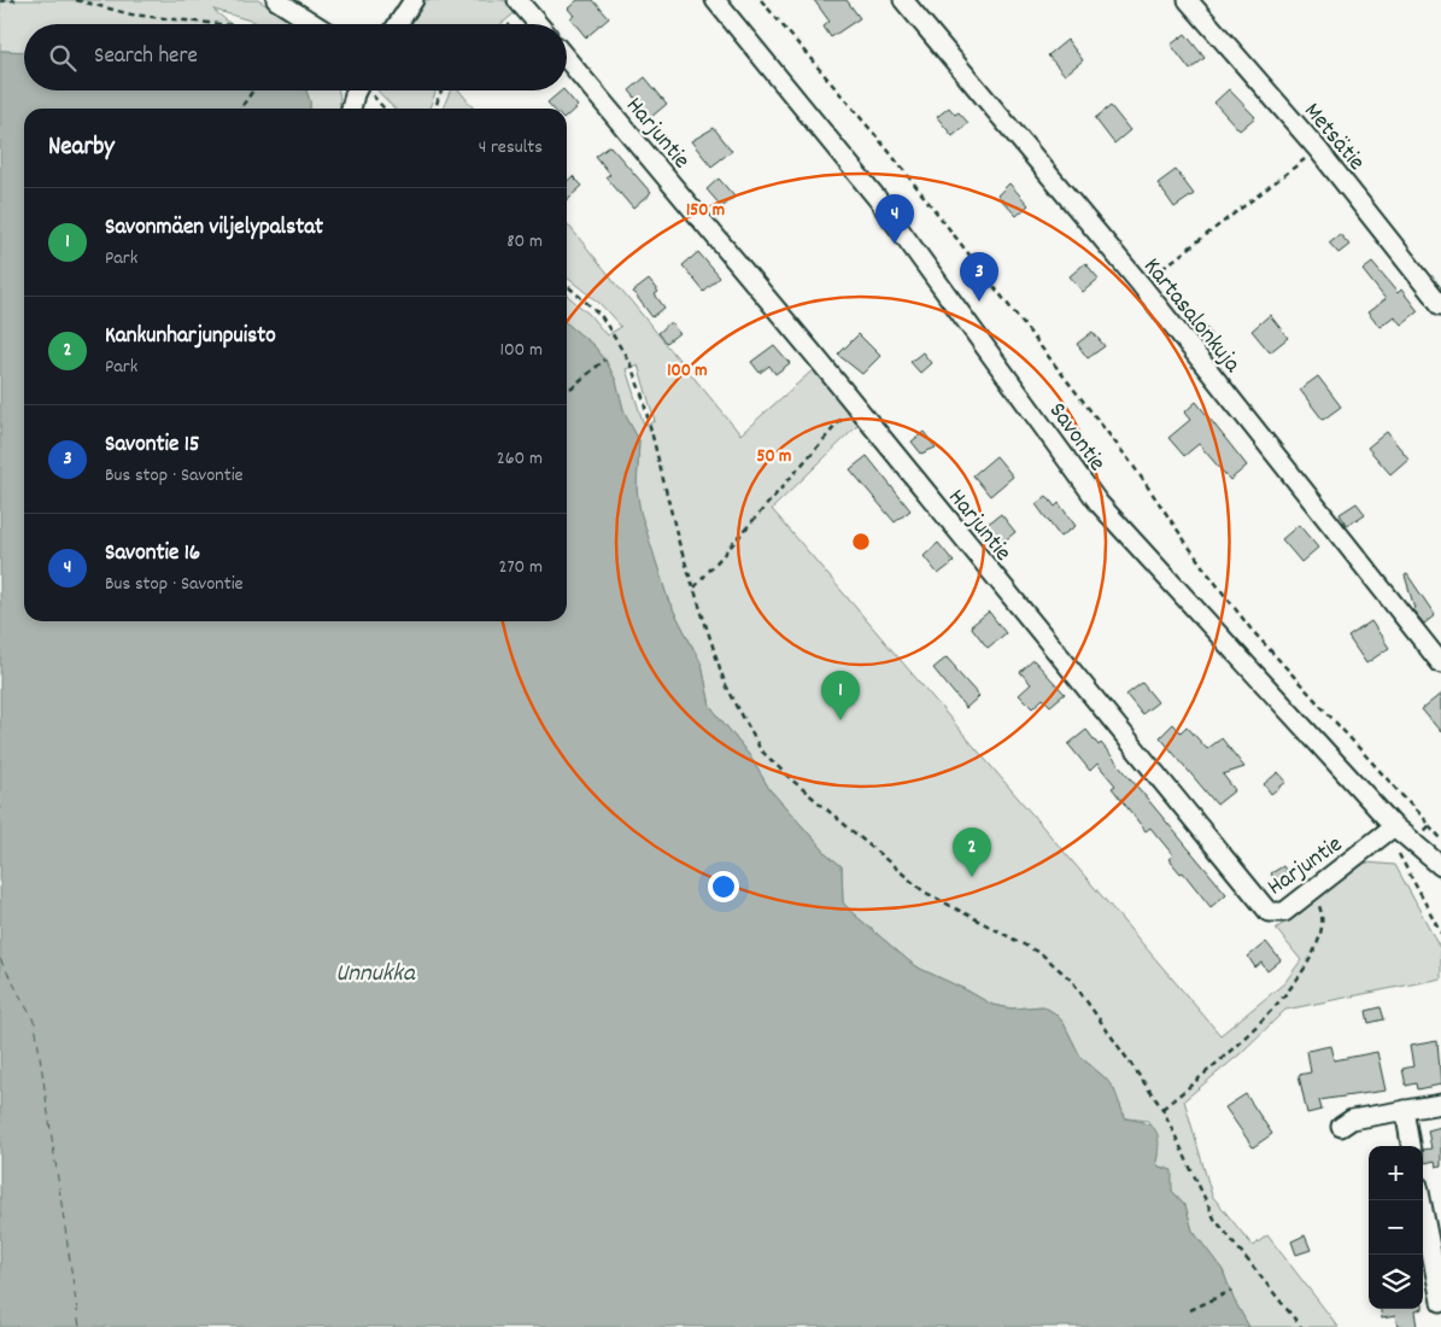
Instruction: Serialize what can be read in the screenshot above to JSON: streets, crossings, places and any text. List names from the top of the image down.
{
  "streets": {
    "street": [
      "Harjuntie",
      "Metsätie",
      "Kartasalonkuja",
      "Savontie"
    ]
  },
  "crossings": [
    ["Harjuntie", "Savontie"]
  ],
  "water": ["Unnukka"],
  "page": {
    "search": "Search here",
    "heading": ["Nearby", "4 results"],
    "list": [
      {
        "mark": "1",
        "name": "Savonmäen viljelypalstat",
        "note": "Park",
        "value": "80 m"
      },
      {
        "mark": "2",
        "name": "Kankunharjunpuisto",
        "note": "Park",
        "value": "100 m"
      },
      {
        "mark": "3",
        "name": "Savontie 15",
        "note": "Bus stop · Savontie",
        "value": "260 m"
      },
      {
        "mark": "4",
        "name": "Savontie 16",
        "note": "Bus stop · Savontie",
        "value": "270 m"
      }
    ],
    "pins": [
      "4",
      "3",
      "1",
      "2"
    ],
    "map_buttons": ["+", "−"]
  },
  "rings": ["150 m", "100 m", "50 m"]
}
